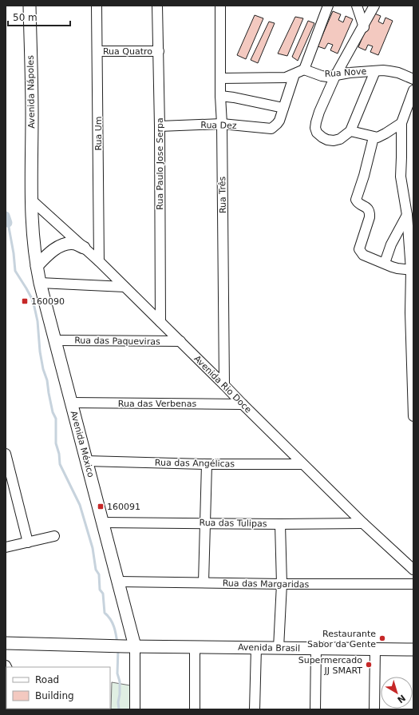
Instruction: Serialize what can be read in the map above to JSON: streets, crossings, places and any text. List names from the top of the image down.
{
  "streets": {
    "main road": ["Avenida Nápoles", "Avenida México", "Avenida Brasil"],
    "street": [
      "Rua Quatro",
      "Rua Nove",
      "Rua Dez",
      "Rua Um",
      "Rua Paulo Jose Serpa",
      "Rua Três",
      "Rua das Paqueviras",
      "Avenida Rio Doce",
      "Rua das Verbenas",
      "Rua das Angélicas",
      "Rua das Tulipas",
      "Rua das Margaridas"
    ]
  },
  "crossings": [
    ["Rua Quatro", "Rua Um"],
    ["Rua Quatro", "Rua Paulo Jose Serpa"],
    ["Avenida Nápoles", "Avenida México"],
    ["Rua Dez", "Rua Paulo Jose Serpa"],
    ["Rua Dez", "Rua Três"],
    ["Rua Um", "Avenida Rio Doce"],
    ["Rua Paulo Jose Serpa", "Avenida Rio Doce"],
    ["Rua Três", "Avenida Rio Doce"],
    ["Rua das Paqueviras", "Avenida Rio Doce"],
    ["Rua das Paqueviras", "Avenida México"],
    ["Avenida Rio Doce", "Rua das Verbenas"],
    ["Avenida Rio Doce", "Avenida México"],
    ["Avenida Rio Doce", "Rua das Angélicas"],
    ["Avenida Rio Doce", "Rua das Tulipas"],
    ["Rua das Verbenas", "Avenida México"],
    ["Avenida México", "Rua das Angélicas"],
    ["Avenida México", "Rua das Tulipas"],
    ["Avenida México", "Rua das Margaridas"],
    ["Avenida México", "Avenida Brasil"]
  ],
  "places": {
    "transit": ["160090", "160091"],
    "other": ["Restaurante Sabor da Gente", "Supermercado JJ SMART"]
  },
  "legend": ["Road", "Building"],
  "scale_bar": "50 m",
  "north": "bottom right"
}
